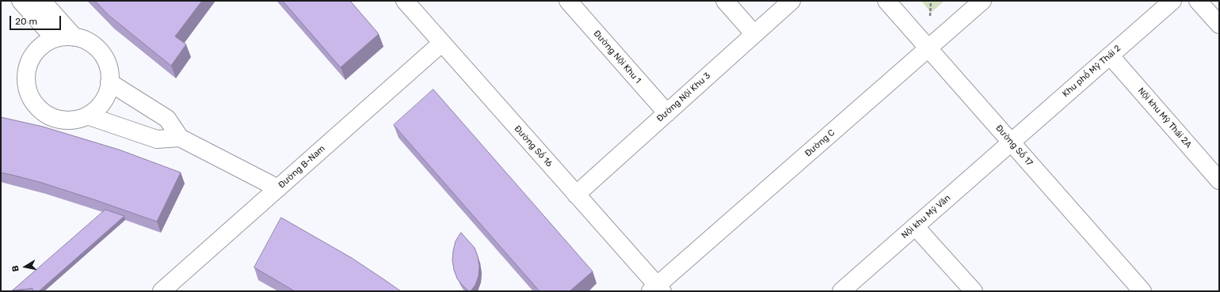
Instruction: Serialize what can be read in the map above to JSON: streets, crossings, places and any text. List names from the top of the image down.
{
  "streets": {
    "street": [
      "Đường Nội Khu 1",
      "Khu phố Mỹ Thái 2",
      "Đường Nội Khu 3",
      "Nội khu Mỹ Thái 2A",
      "Đường C",
      "Đường Số 17",
      "Đường Số 16",
      "Đường B-Nam",
      "Nội khu Mỹ Văn"
    ]
  },
  "crossings": [
    ["Đường Nội Khu 1", "Đường Nội Khu 3"],
    ["Khu phố Mỹ Thái 2", "Nội khu Mỹ Thái 2A"],
    ["Khu phố Mỹ Thái 2", "Đường Số 17"],
    ["Khu phố Mỹ Thái 2", "Nội khu Mỹ Văn"],
    ["Đường Nội Khu 3", "Đường Số 16"],
    ["Đường C", "Đường Số 17"],
    ["Đường C", "Đường Số 16"],
    ["Đường Số 17", "Nội khu Mỹ Văn"],
    ["Đường Số 16", "Đường B-Nam"]
  ],
  "scale_bar": "20 m",
  "north": "left"
}
